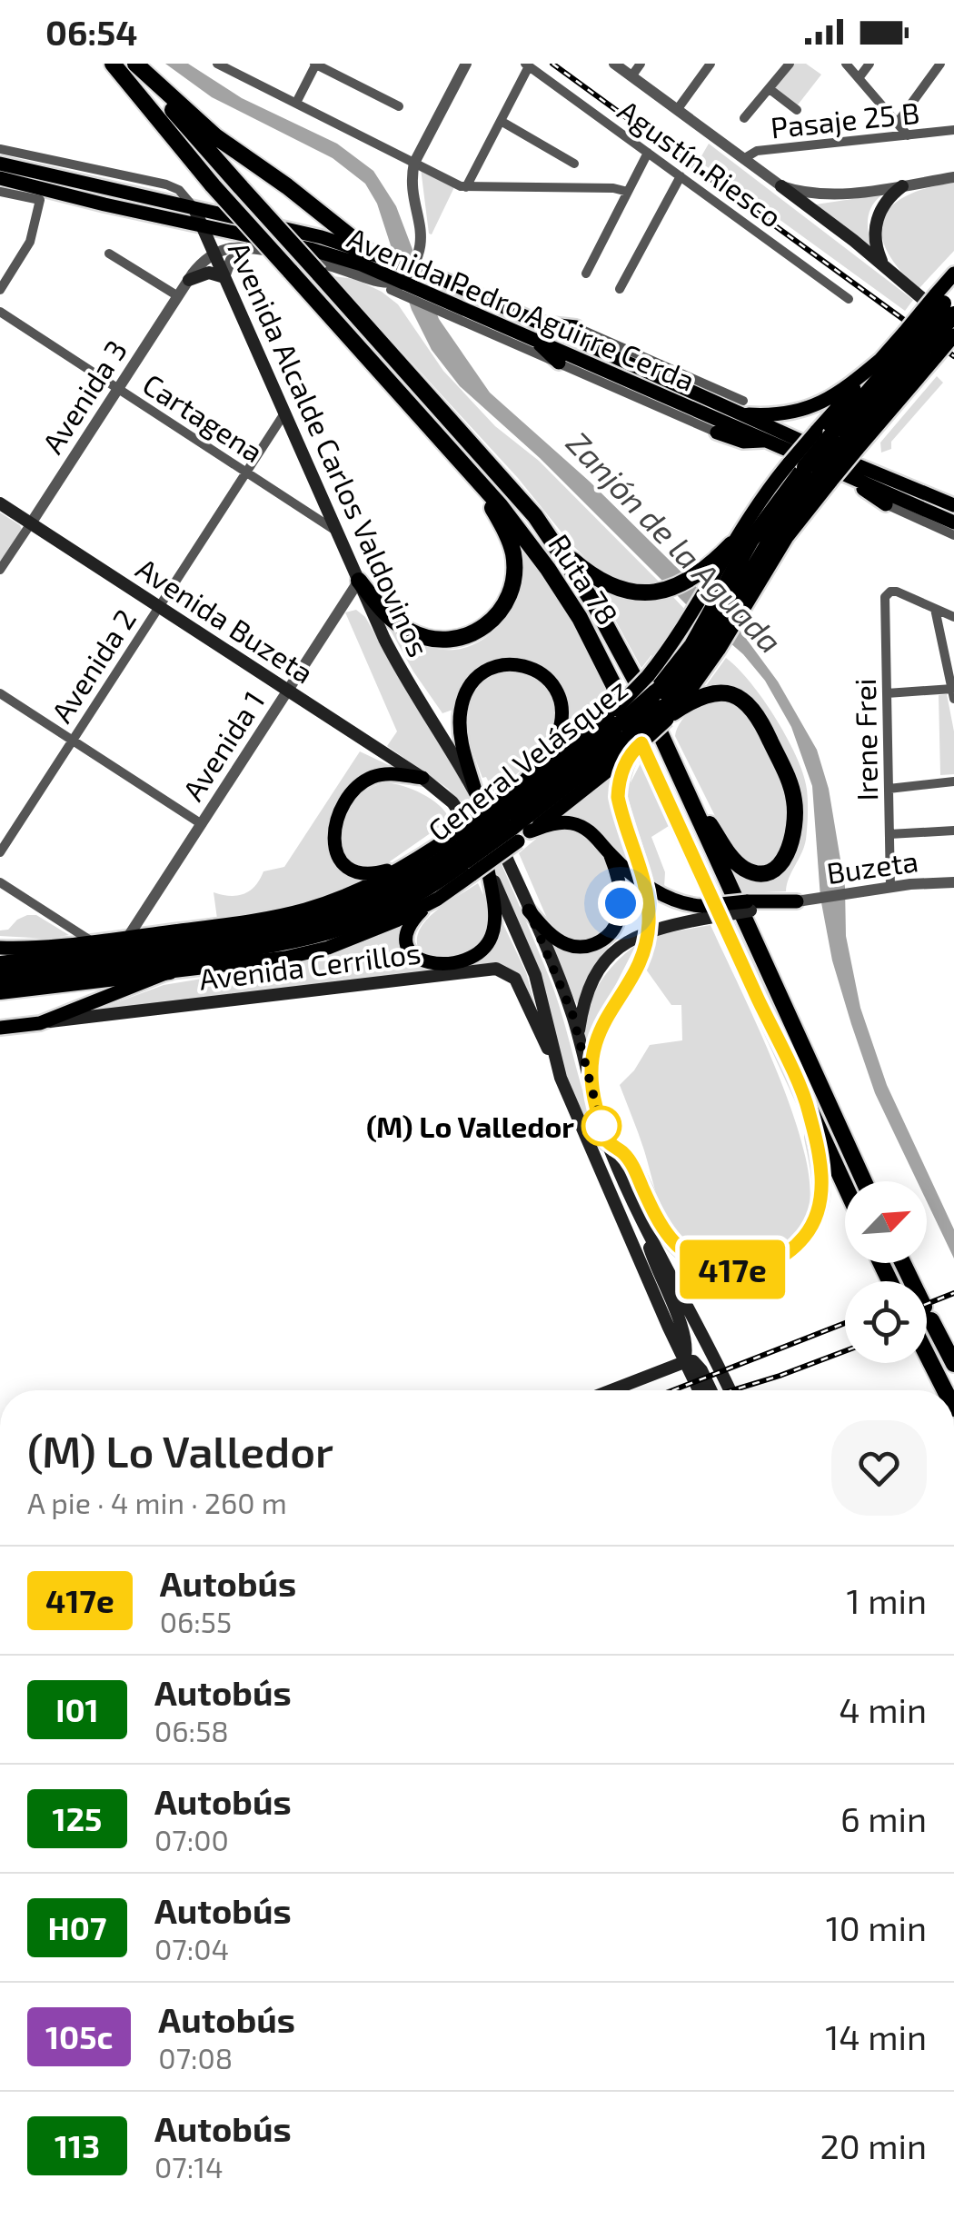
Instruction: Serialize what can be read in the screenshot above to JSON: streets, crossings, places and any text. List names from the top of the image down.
{
  "streets": {
    "highway": ["Ruta 78", "General Velásquez"],
    "main road": [
      "Avenida Pedro Aguirre Cerda",
      "Avenida Alcalde Carlos Valdovinos",
      "Avenida Buzeta",
      "Avenida Cerrillos"
    ],
    "street": [
      "Pasaje 25 B",
      "Agustín Riesco",
      "Avenida 3",
      "Cartagena",
      "Avenida 2",
      "Irene Frei",
      "Avenida 1",
      "Buzeta"
    ]
  },
  "crossings": [
    ["Avenida Pedro Aguirre Cerda", "Avenida Alcalde Carlos Valdovinos"],
    ["Avenida 3", "Cartagena"],
    ["Avenida 3", "Avenida Alcalde Carlos Valdovinos"],
    ["Avenida 3", "Avenida Buzeta"],
    ["Cartagena", "Avenida Alcalde Carlos Valdovinos"],
    ["Cartagena", "Avenida 2"],
    ["Avenida Alcalde Carlos Valdovinos", "Avenida 2"],
    ["Avenida Alcalde Carlos Valdovinos", "Avenida 1"],
    ["Avenida Buzeta", "Avenida 2"],
    ["Avenida Buzeta", "Avenida 1"],
    ["Irene Frei", "Buzeta"]
  ],
  "water": ["Zanjón de la Aguada"],
  "places": ["(M) Lo Valledor"],
  "lines": ["bus line 417e"],
  "north": "top right",
  "page": {
    "status": "06:54",
    "on_map": "417e",
    "heading": ["(M) Lo Valledor", "A pie · 4 min · 260 m"],
    "list": [
      {
        "mark": "417e",
        "name": "Autobús",
        "note": "06:55",
        "value": "1 min"
      },
      {
        "mark": "I01",
        "name": "Autobús",
        "note": "06:58",
        "value": "4 min"
      },
      {
        "mark": "125",
        "name": "Autobús",
        "note": "07:00",
        "value": "6 min"
      },
      {
        "mark": "H07",
        "name": "Autobús",
        "note": "07:04",
        "value": "10 min"
      },
      {
        "mark": "105c",
        "name": "Autobús",
        "note": "07:08",
        "value": "14 min"
      },
      {
        "mark": "113",
        "name": "Autobús",
        "note": "07:14",
        "value": "20 min"
      }
    ]
  }
}
